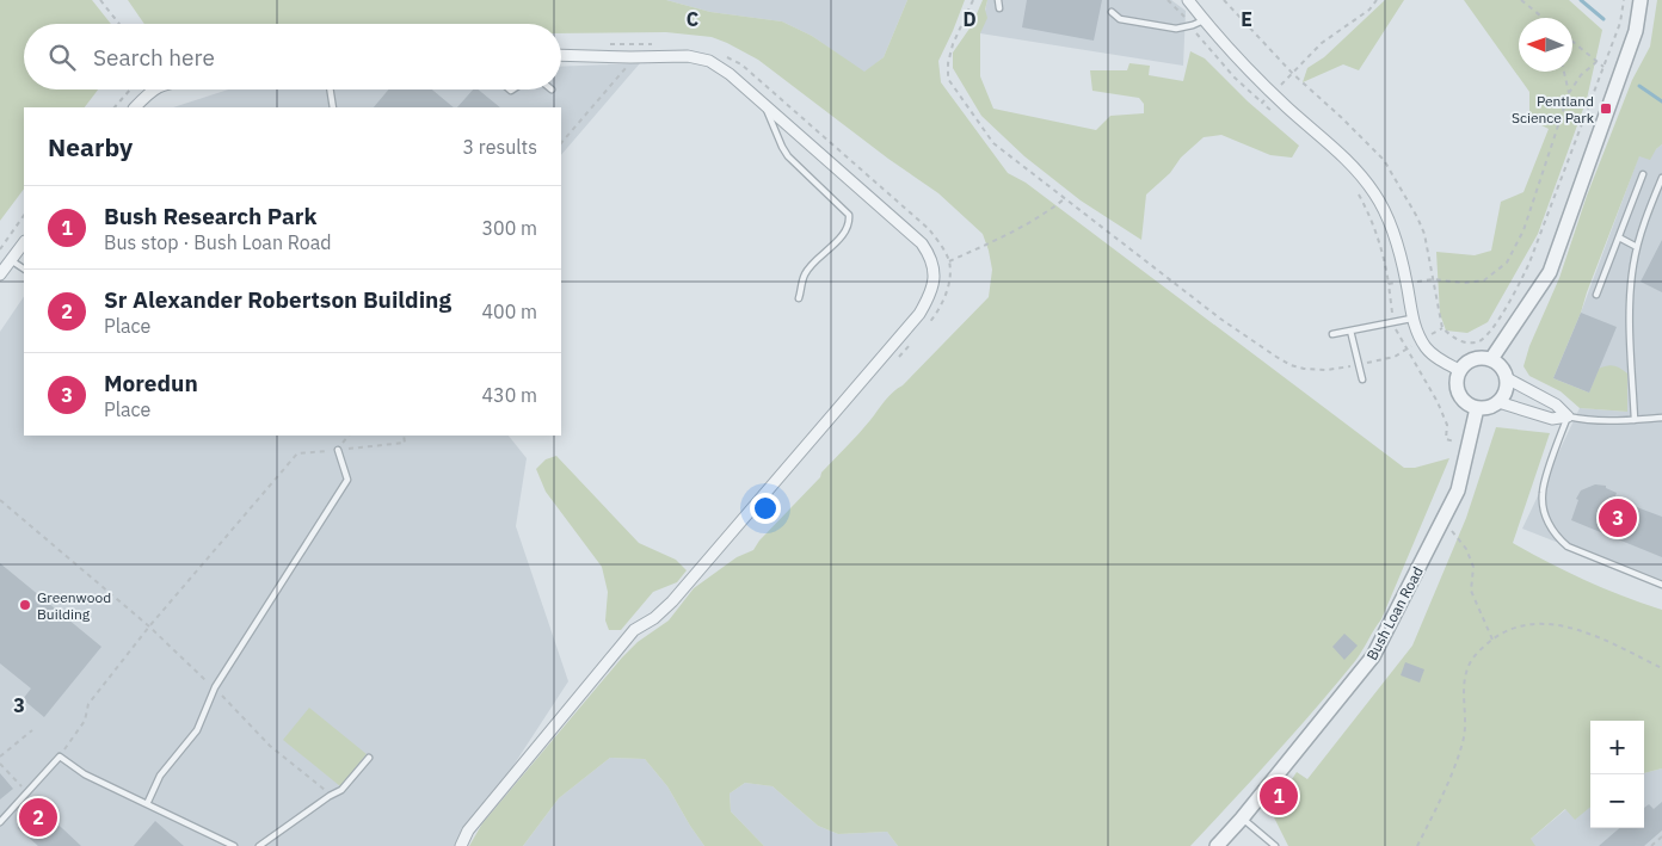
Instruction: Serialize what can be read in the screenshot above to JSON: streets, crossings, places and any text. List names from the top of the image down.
{
  "streets": {
    "street": ["Bush Loan Road"]
  },
  "places": {
    "transit": ["Pentland Science Park"],
    "other": ["Greenwood Building"]
  },
  "north": "left",
  "page": {
    "search": "Search here",
    "heading": ["Nearby", "3 results"],
    "list": [
      {
        "mark": "1",
        "name": "Bush Research Park",
        "note": "Bus stop · Bush Loan Road",
        "value": "300 m"
      },
      {
        "mark": "2",
        "name": "Sr Alexander Robertson Building",
        "note": "Place",
        "value": "400 m"
      },
      {
        "mark": "3",
        "name": "Moredun",
        "note": "Place",
        "value": "430 m"
      }
    ],
    "pins": ["3", "1", "2"],
    "map_buttons": ["+", "−"]
  },
  "grid": {
    "columns": ["C", "D", "E"],
    "rows": ["3"]
  }
}
